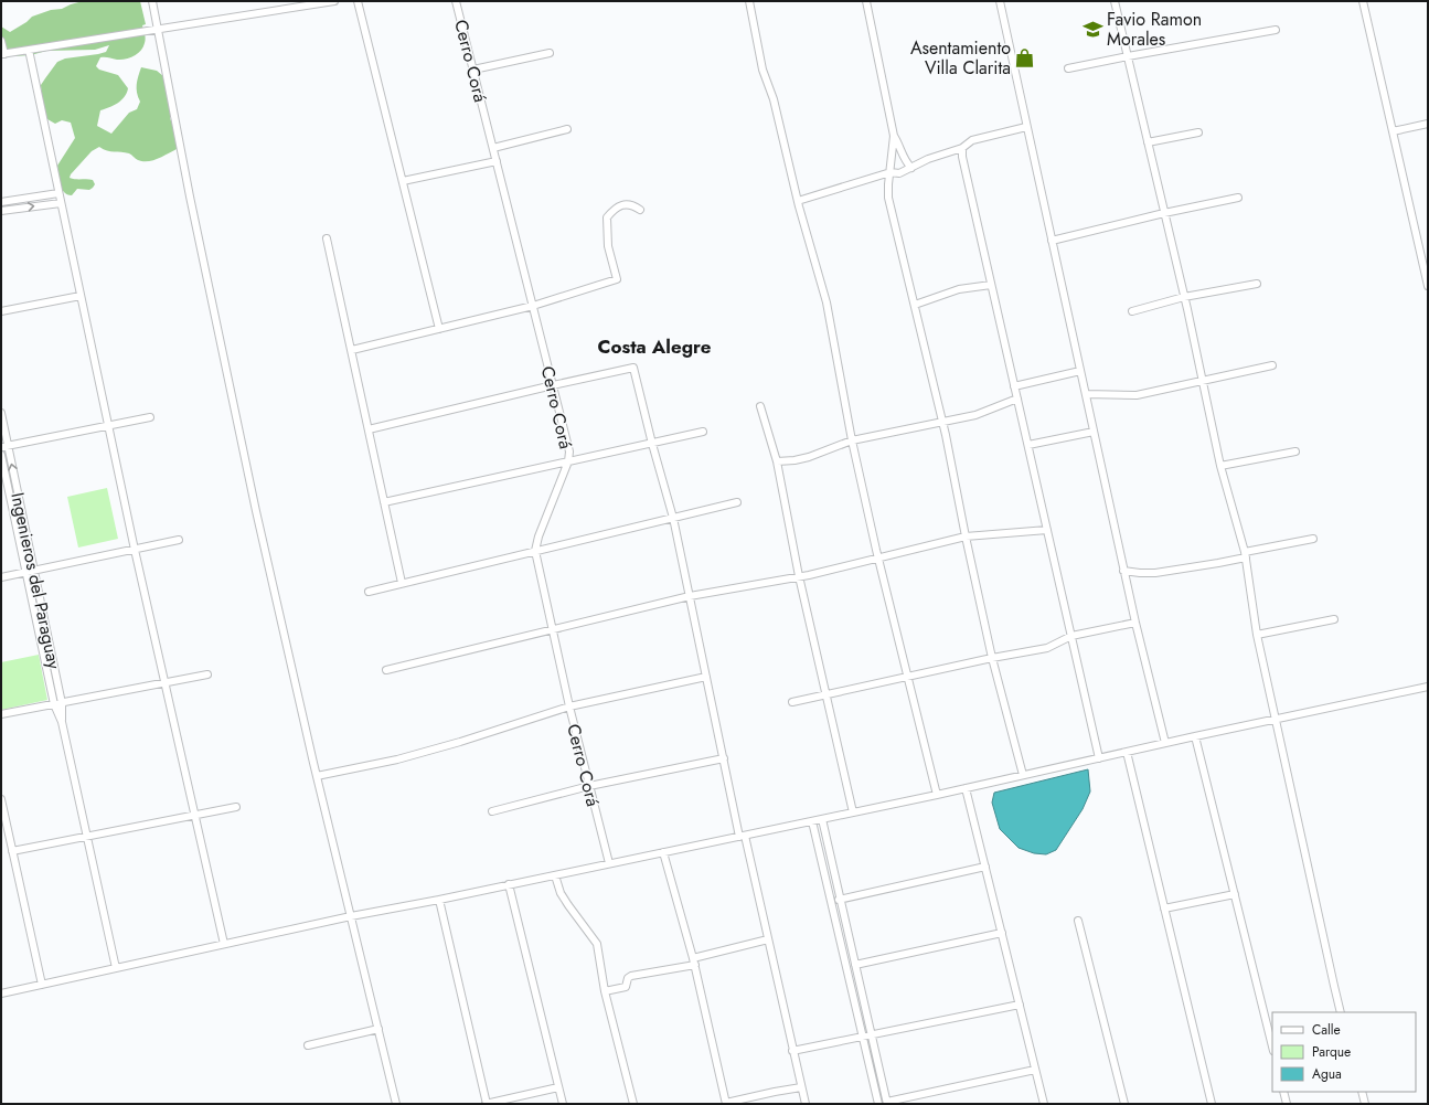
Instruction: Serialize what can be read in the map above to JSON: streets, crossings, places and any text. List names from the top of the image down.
{
  "streets": {
    "street": ["Cerro Corá", "Ingenieros del Paraguay"]
  },
  "districts": ["Costa Alegre"],
  "places": {
    "school or university": ["Favio Ramon Morales"],
    "shop": ["Asentamiento Villa Clarita"]
  },
  "legend": ["Calle", "Parque", "Agua"]
}
